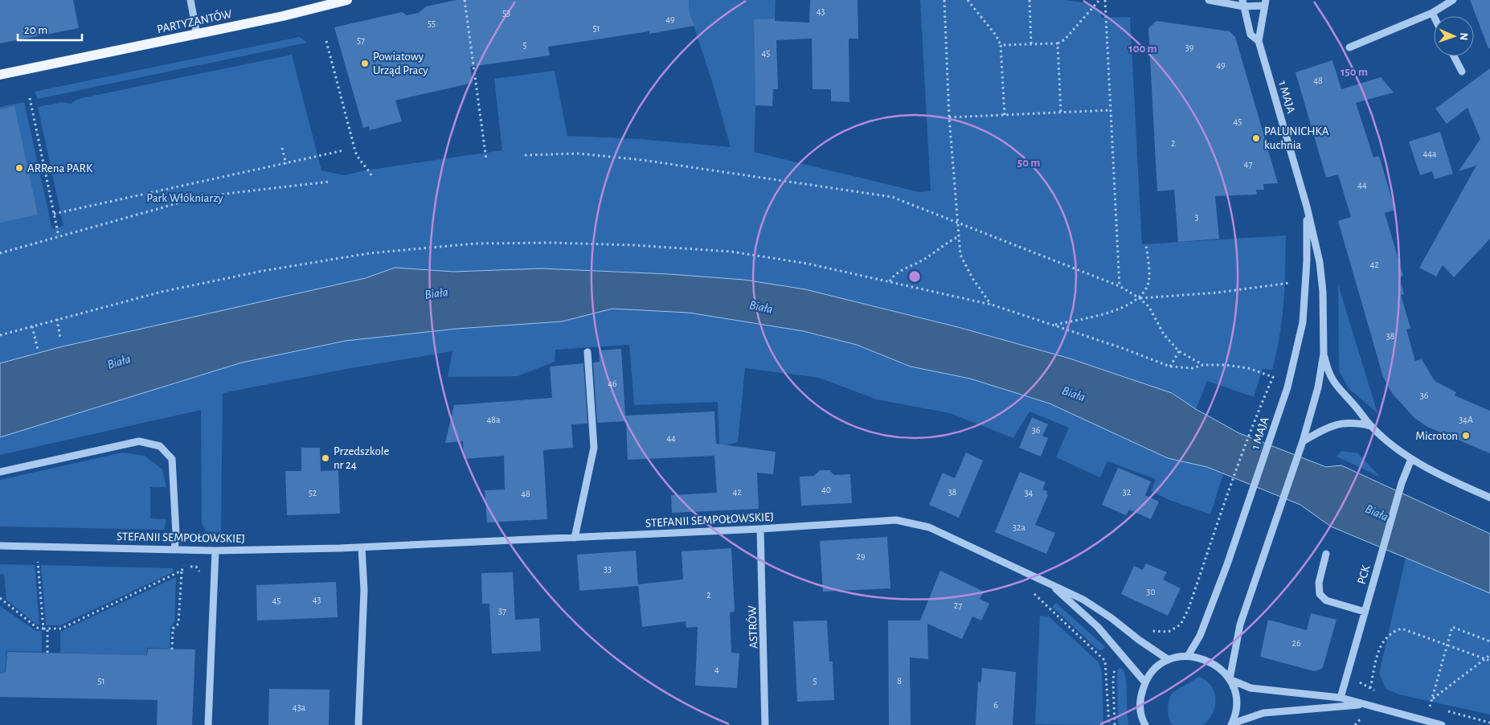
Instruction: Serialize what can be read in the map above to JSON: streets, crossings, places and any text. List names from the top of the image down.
{
  "streets": {
    "main road": ["PARTYZANTÓW"],
    "street": [
      "1 MAJA",
      "STEFANII SEMPOŁOWSKIEJ",
      "PCK",
      "ASTRÓW"
    ]
  },
  "crossings": [
    ["1 MAJA", "PCK"],
    ["STEFANII SEMPOŁOWSKIEJ", "ASTRÓW"]
  ],
  "water": ["Biała"],
  "parks": ["Park Włókniarzy"],
  "places": [
    "Powiatowy Urząd Pracy",
    "PALUNICHKA kuchnia",
    "ARRena PARK",
    "Microton",
    "Przedszkole nr 24"
  ],
  "house_numbers": [
    "43",
    "53",
    "49",
    "55",
    "51",
    "57",
    "5",
    "39",
    "45",
    "49",
    "48",
    "45",
    "2",
    "44a",
    "47",
    "44",
    "3",
    "42",
    "38",
    "46",
    "36",
    "48a",
    "34A",
    "36",
    "44",
    "40",
    "42",
    "38",
    "32",
    "52",
    "34",
    "48",
    "32a",
    "29",
    "33",
    "30",
    "2",
    "43",
    "45",
    "27",
    "37",
    "26",
    "4",
    "51",
    "5",
    "8",
    "6",
    "43a"
  ],
  "scale_bar": "20 m",
  "north": "right",
  "rings": ["100 m", "150 m", "50 m"]
}
